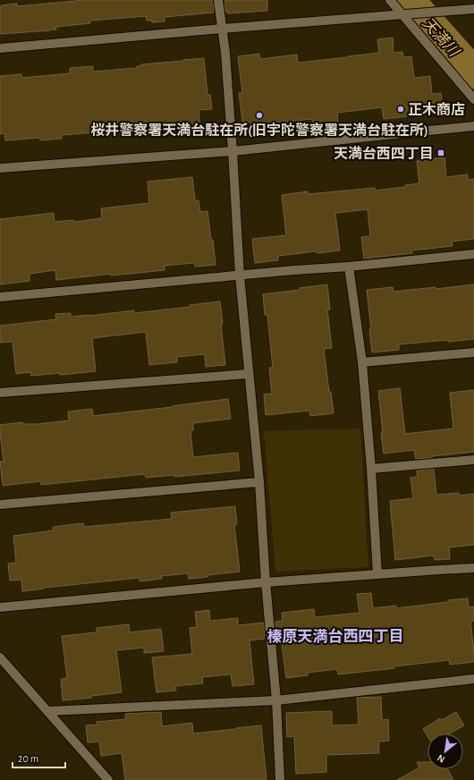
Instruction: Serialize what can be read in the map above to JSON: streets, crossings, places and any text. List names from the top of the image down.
{
  "districts": ["榛原天満台西四丁目"],
  "water": ["天満川"],
  "places": {
    "other": ["正木商店", "桜井警察署天満台駐在所(旧宇陀警察署天満台駐在所)"],
    "transit": ["天満台西四丁目"]
  },
  "scale_bar": "20 m",
  "north": "bottom left"
}
